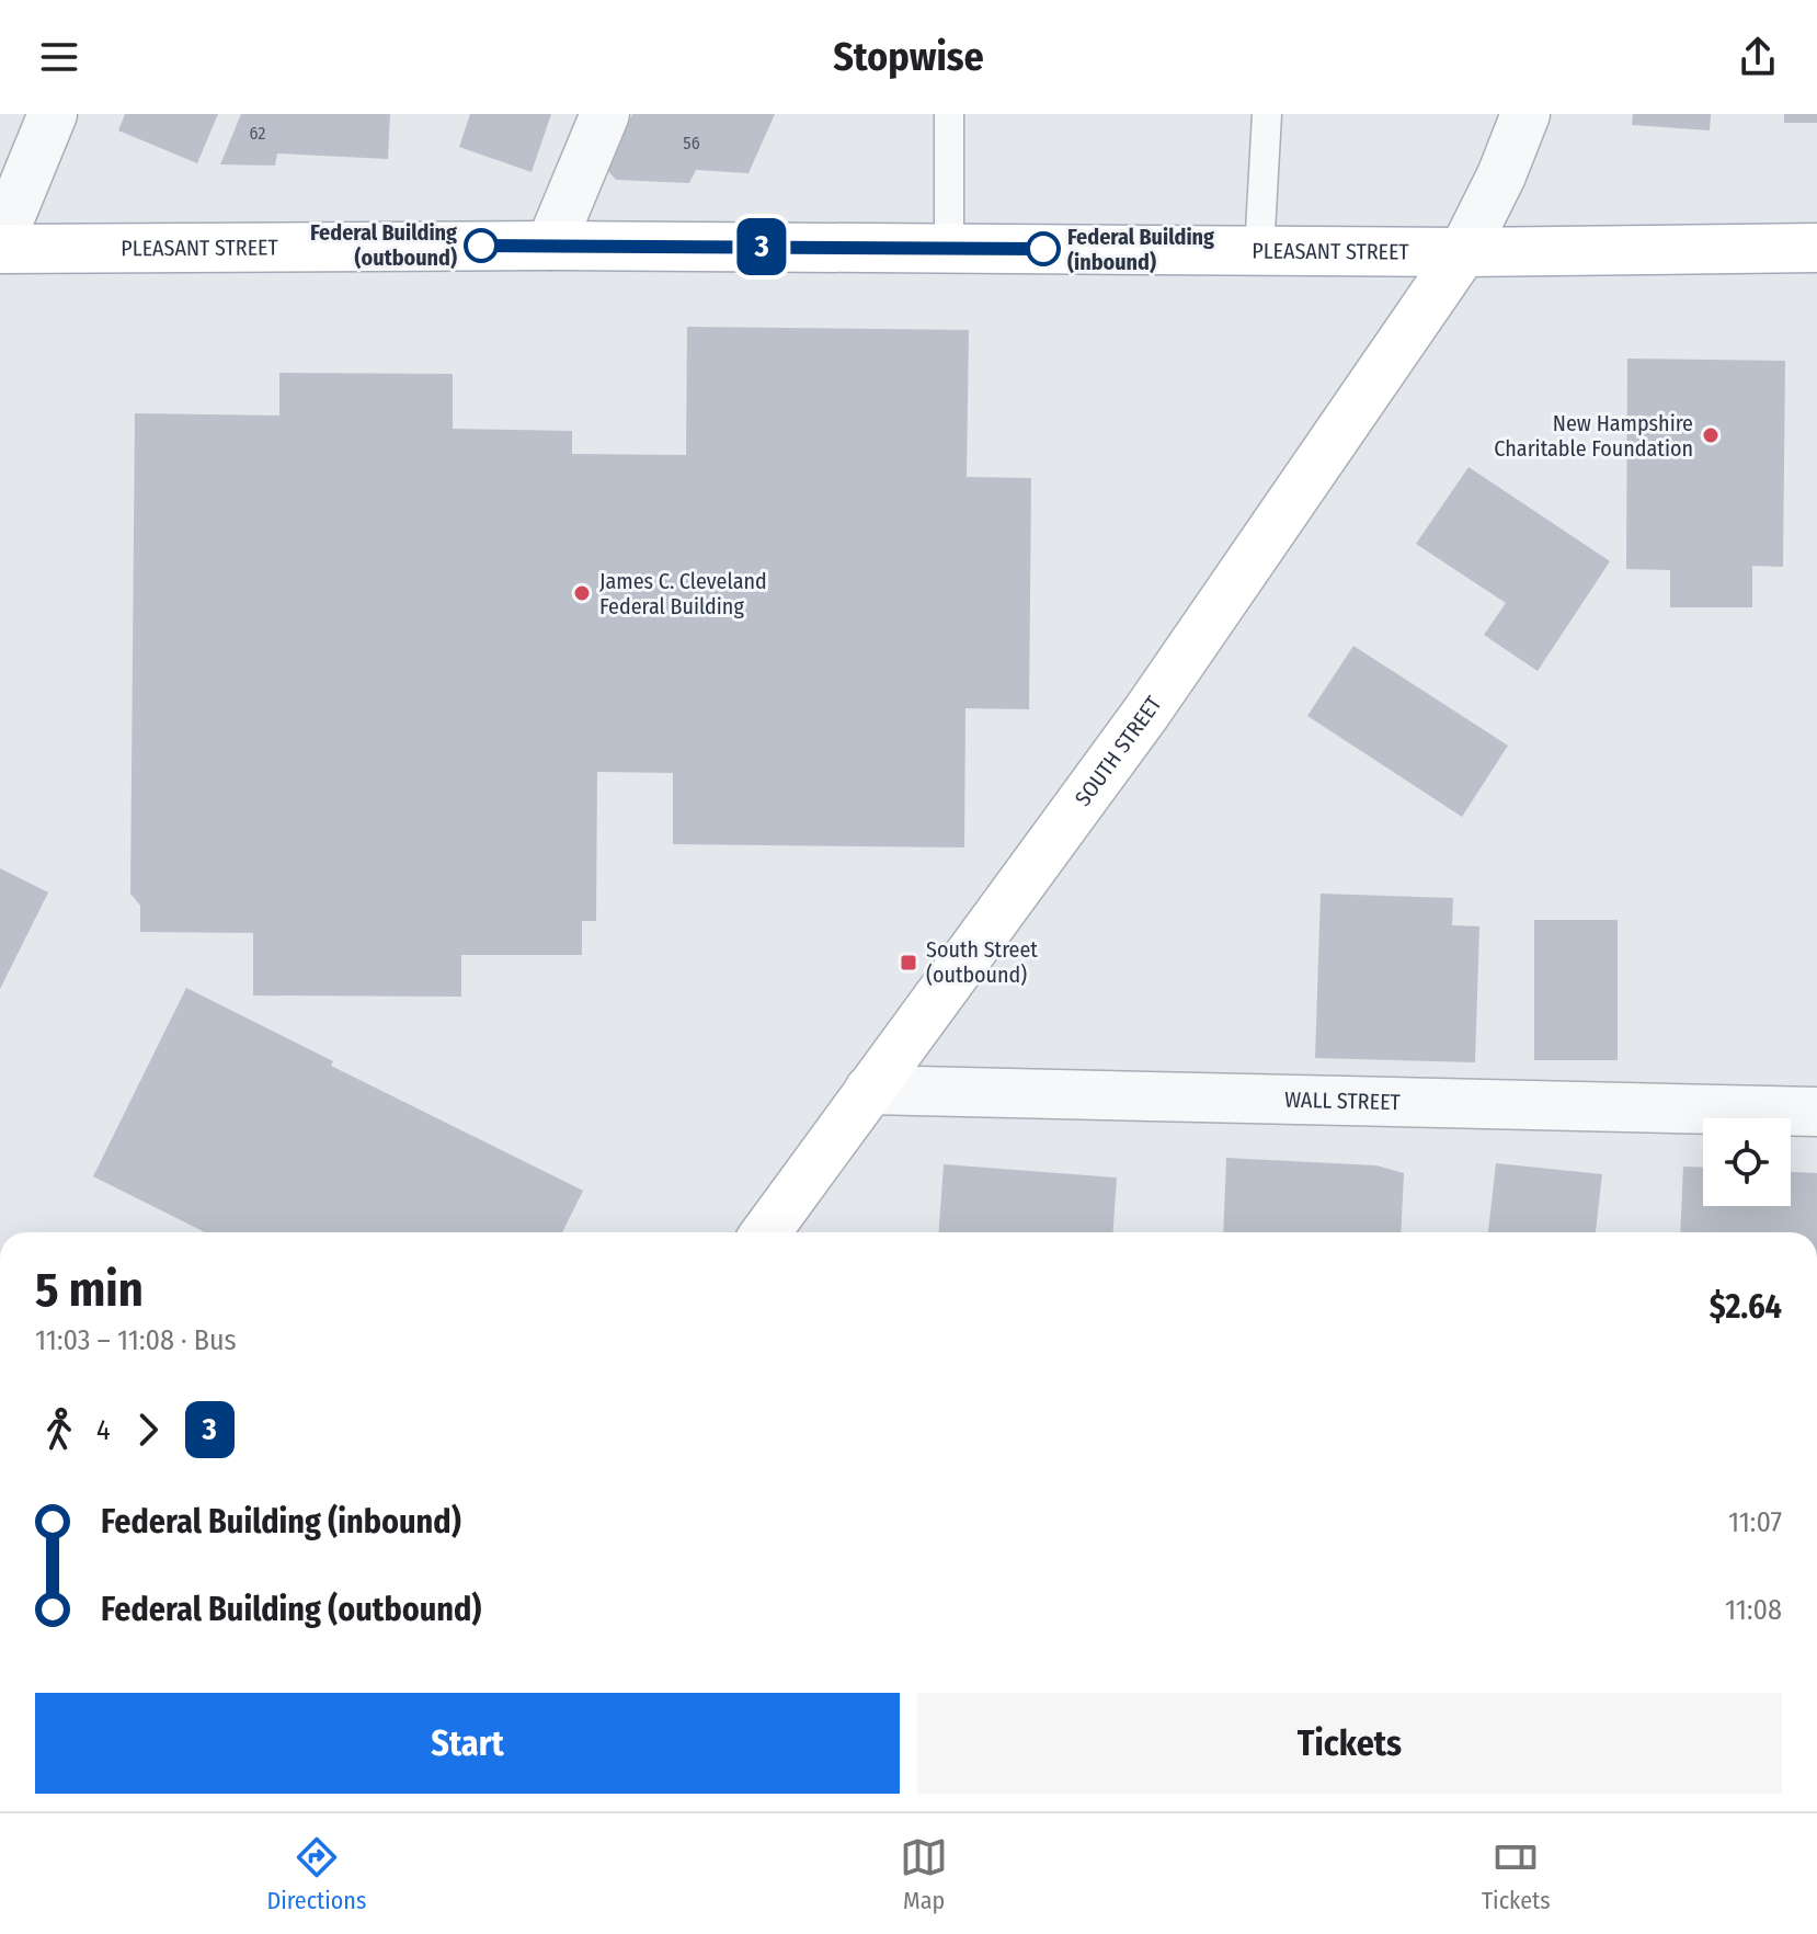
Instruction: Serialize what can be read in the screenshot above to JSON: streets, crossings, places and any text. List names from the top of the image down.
{
  "streets": {
    "main road": ["PLEASANT STREET", "SOUTH STREET"],
    "street": ["WALL STREET"]
  },
  "crossings": [
    ["PLEASANT STREET", "SOUTH STREET"],
    ["SOUTH STREET", "WALL STREET"]
  ],
  "places": {
    "other": [
      "Federal Building (outbound)",
      "Federal Building (inbound)",
      "New Hampshire Charitable Foundation",
      "James C. Cleveland Federal Building"
    ],
    "transit": ["South Street (outbound)"]
  },
  "lines": ["bus line 3"],
  "house_numbers": ["62", "56"],
  "page": {
    "header": "Stopwise",
    "on_map": "3",
    "heading": ["5 min", "11:03 – 11:08 · Bus", "$2.64"],
    "legs": ["4", "3"],
    "list": [
      {
        "name": "Federal Building (inbound)",
        "value": "11:07"
      },
      {
        "name": "Federal Building (outbound)",
        "value": "11:08"
      }
    ],
    "buttons": ["Start", "Tickets"],
    "tabs": ["Directions", "Map", "Tickets"]
  }
}
